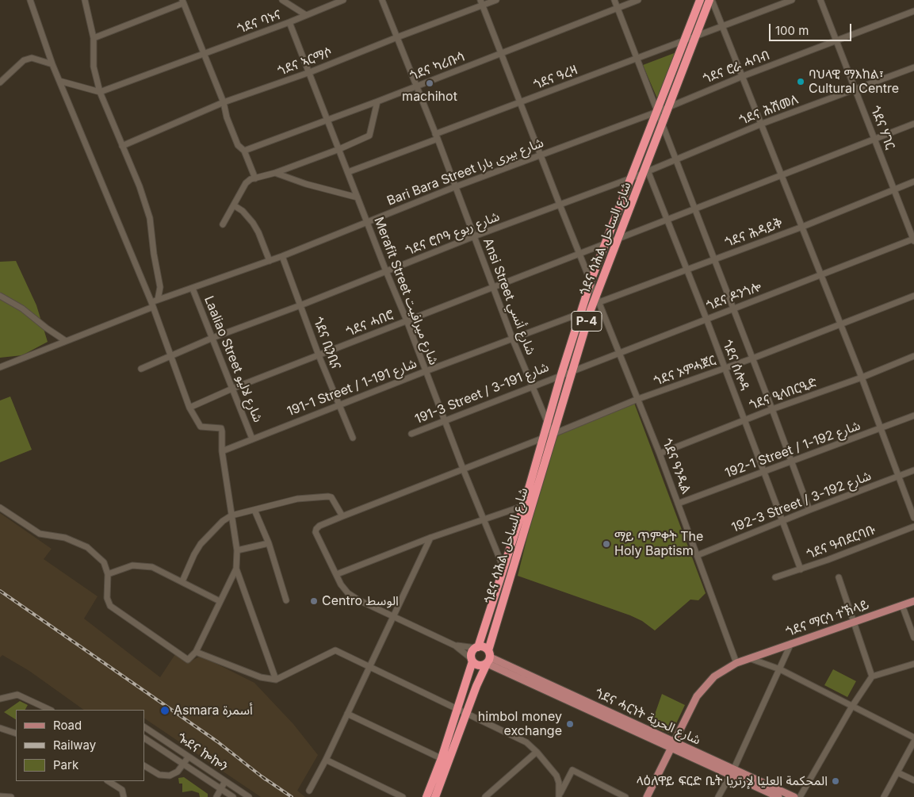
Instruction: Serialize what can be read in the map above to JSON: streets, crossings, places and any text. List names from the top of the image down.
{
  "streets": {
    "highway": ["ጎደና ሳሕል شارع الساحل", "P-4"],
    "main road": ["ጎደና ማርሳ ተኽላይ", "ጎደና ሓርነት شارع الحرية"],
    "street": [
      "ጎደና ባኑና",
      "ጎደና ኣርማሶ",
      "ጎደና ካሪቡሳ",
      "ጎደና ሮራ ሓባብ",
      "ጎደና ዓረዛ",
      "ጎደና ሕሽመለ",
      "ጎደና ሃገር",
      "Bari Bara Street شارع بيرى بارا",
      "ጎደና ሕዳይቅ",
      "ጎደና ሮቦዓ شارع ربوع",
      "Merafit Street شارع ميرافيت",
      "Ansi Street شارع أنسي",
      "ጎደና ዶንጎሎ",
      "ጎደና ሓበሮ",
      "ጎደና ቢንቢና",
      "Laaliao Street شارع لاليو",
      "ጎደና ሰሎዳ",
      "ጎደና ኦምሓጀር",
      "191-1 Street / شارع 191-1",
      "191-3 Street / شارع 191-3",
      "ጎደና ዒላበርዒድ",
      "192-1 Street / شارع 192-1",
      "ጎደና ዓንዲል",
      "192-3 Street / شارع 192-3",
      "ጎደና ዓብደርባቡ",
      "ጐደና ኰኰን"
    ]
  },
  "crossings": [
    ["ጎደና ባኑና", "Merafit Street شارع ميرافيت"],
    ["ጎደና ኣርማሶ", "Merafit Street شارع ميرافيت"],
    ["ጎደና ኣርማሶ", "Ansi Street شارع أنسي"],
    ["ጎደና ኣርማሶ", "ጎደና ዓንዲል"],
    ["ጎደና ካሪቡሳ", "Merafit Street شارع ميرافيت"],
    ["ጎደና ካሪቡሳ", "Ansi Street شارع أنسي"],
    ["ጎደና ካሪቡሳ", "ጎደና ዓንዲል"],
    ["ጎደና ሮራ ሓባብ", "ጎደና ሃገር"],
    ["ጎደና ሮራ ሓባብ", "Bari Bara Street شارع بيرى بارا"],
    ["ጎደና ሮራ ሓባብ", "ጎደና ሳሕል شارع الساحل"],
    ["ጎደና ዓረዛ", "ጎደና ሳሕል شارع الساحل"],
    ["ጎደና ዓረዛ", "Merafit Street شارع ميرافيت"],
    ["ጎደና ዓረዛ", "Ansi Street شارع أنسي"],
    ["ጎደና ዓረዛ", "P-4"],
    ["ጎደና ዓረዛ", "ጎደና ዓንዲል"],
    ["ጎደና ሕሽመለ", "ጎደና ሃገር"],
    ["ጎደና ሕሽመለ", "ጎደና ሮቦዓ شارع ربوع"],
    ["ጎደና ሕሽመለ", "ጎደና ሳሕል شارع الساحل"],
    ["ጎደና ሕሽመለ", "ጎደና ሰሎዳ"],
    ["ጎደና ሃገር", "ጎደና ሕዳይቅ"],
    ["ጎደና ሃገር", "ጎደና ዶንጎሎ"],
    ["ጎደና ሃገር", "ጎደና ሓበሮ"],
    ["Bari Bara Street شارع بيرى بارا", "ጎደና ሳሕል شارع الساحل"],
    ["Bari Bara Street شارع بيرى بارا", "Merafit Street شارع ميرافيت"],
    ["Bari Bara Street شارع بيرى بارا", "Ansi Street شارع أنسي"],
    ["Bari Bara Street شارع بيرى بارا", "ጎደና ቢንቢና"],
    ["Bari Bara Street شارع بيرى بارا", "Laaliao Street شارع لاليو"],
    ["Bari Bara Street شارع بيرى بارا", "ጎደና ዓንዲል"],
    ["ጎደና ሕዳይቅ", "ጎደና ሰሎዳ"],
    ["ጎደና ሕዳይቅ", "ጎደና ዓንዲል"],
    ["ጎደና ሮቦዓ شارع ربوع", "ጎደና ሳሕል شارع الساحل"],
    ["ጎደና ሮቦዓ شارع ربوع", "Merafit Street شارع ميرافيت"],
    ["ጎደና ሮቦዓ شارع ربوع", "Ansi Street شارع أنسي"],
    ["ጎደና ሮቦዓ شارع ربوع", "ጎደና ቢንቢና"],
    ["ጎደና ሮቦዓ شارع ربوع", "Laaliao Street شارع لاليو"],
    ["ጎደና ሮቦዓ شارع ربوع", "ጎደና ዓንዲል"],
    ["ጎደና ሳሕል شارع الساحل", "Merafit Street شارع ميرافيت"],
    ["ጎደና ሳሕል شارع الساحل", "Ansi Street شارع أنسي"],
    ["ጎደና ሳሕል شارع الساحل", "ጎደና ዶንጎሎ"],
    ["ጎደና ሳሕል شارع الساحل", "P-4"],
    ["ጎደና ሳሕል شارع الساحل", "ጎደና ሓበሮ"],
    ["ጎደና ሳሕል شارع الساحل", "ጎደና ሰሎዳ"],
    ["ጎደና ሳሕል شارع الساحل", "ጎደና ኦምሓጀር"],
    ["ጎደና ሳሕል شارع الساحل", "191-1 Street / شارع 191-1"],
    ["ጎደና ሳሕል شارع الساحل", "191-3 Street / شارع 191-3"],
    ["ጎደና ሳሕል شارع الساحل", "ጎደና ዓንዲል"],
    ["ጎደና ሳሕል شارع الساحل", "ጎደና ሓርነት شارع الحرية"],
    ["Merafit Street شارع ميرافيت", "ጎደና ሓበሮ"],
    ["Merafit Street شارع ميرافيت", "ጎደና ኦምሓጀር"],
    ["Merafit Street شارع ميرافيت", "191-1 Street / شارع 191-1"],
    ["Merafit Street شارع ميرافيت", "191-3 Street / شارع 191-3"],
    ["Ansi Street شارع أنسي", "ጎደና ሓበሮ"],
    ["Ansi Street شارع أنسي", "ጎደና ኦምሓጀር"],
    ["Ansi Street شارع أنسي", "191-1 Street / شارع 191-1"],
    ["Ansi Street شارع أنسي", "191-3 Street / شارع 191-3"],
    ["ጎደና ዶንጎሎ", "ጎደና ሰሎዳ"],
    ["ጎደና ዶንጎሎ", "191-3 Street / شارع 191-3"],
    ["ጎደና ዶንጎሎ", "ጎደና ዓንዲል"],
    ["ጎደና ሓበሮ", "ጎደና ቢንቢና"],
    ["ጎደና ሓበሮ", "Laaliao Street شارع لاليو"],
    ["ጎደና ሓበሮ", "ጎደና ሰሎዳ"],
    ["ጎደና ሓበሮ", "ጎደና ዓንዲል"],
    ["ጎደና ቢንቢና", "191-1 Street / شارع 191-1"],
    ["Laaliao Street شارع لاليو", "191-1 Street / شارع 191-1"],
    ["ጎደና ሰሎዳ", "ጎደና ኦምሓጀር"],
    ["ጎደና ሰሎዳ", "ጎደና ዒላበርዒድ"],
    ["ጎደና ሰሎዳ", "192-1 Street / شارع 192-1"],
    ["ጎደና ሰሎዳ", "192-3 Street / شارع 192-3"],
    ["ጎደና ሰሎዳ", "ጎደና ዓብደርባቡ"],
    ["ጎደና ኦምሓጀር", "ጎደና ዓንዲል"],
    ["ጎደና ዒላበርዒድ", "ጎደና ዓንዲል"],
    ["192-1 Street / شارع 192-1", "ጎደና ዓንዲል"],
    ["ጎደና ዓንዲል", "192-3 Street / شارع 192-3"],
    ["ጎደና ዓንዲል", "ጎደና ማርሳ ተኽላይ"],
    ["ጎደና ማርሳ ተኽላይ", "ጎደና ሓርነት شارع الحرية"]
  ],
  "places": [
    "ባህላዊ ማእከል፣ Cultural Centre",
    "machihot",
    "ማይ ጥምቀት The Holy Baptism",
    "Centro الوسط",
    "Asmara أسمرة",
    "himbol money exchange",
    "ላዕለዋይ ፍርድ ቤት المحكمة العليا لإرتريا"
  ],
  "legend": ["Road", "Railway", "Park"],
  "scale_bar": "100 m"
}
